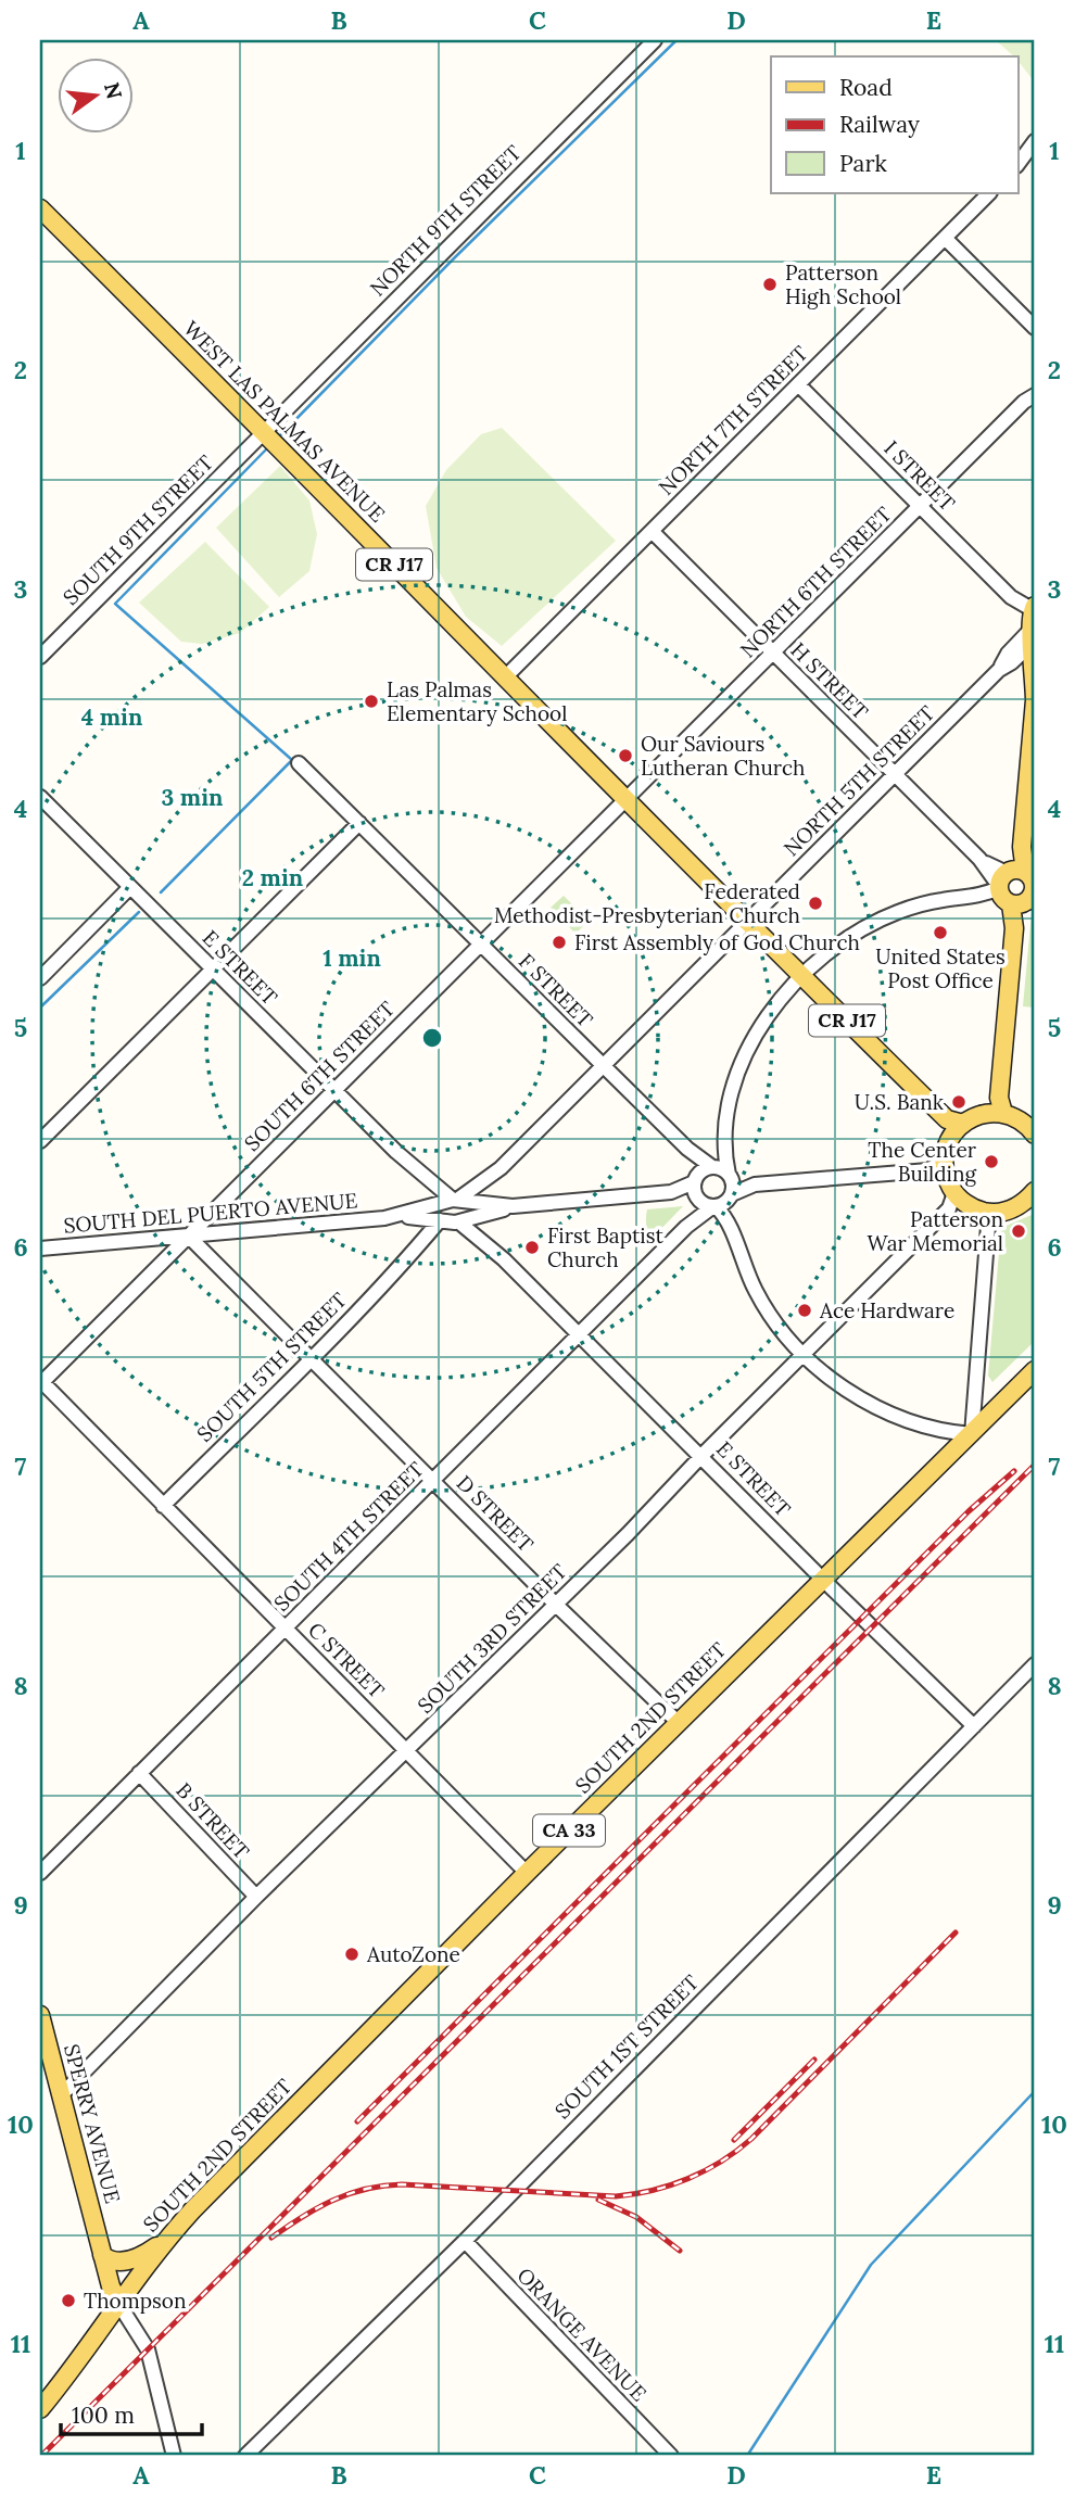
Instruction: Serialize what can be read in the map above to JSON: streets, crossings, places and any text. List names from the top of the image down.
{
  "streets": {
    "main road": [
      "WEST LAS PALMAS AVENUE",
      "CR J17",
      "SOUTH 2ND STREET",
      "CA 33",
      "SPERRY AVENUE"
    ],
    "street": [
      "NORTH 9TH STREET",
      "NORTH 7TH STREET",
      "I STREET",
      "SOUTH 9TH STREET",
      "NORTH 6TH STREET",
      "H STREET",
      "NORTH 5TH STREET",
      "E STREET",
      "F STREET",
      "SOUTH 6TH STREET",
      "SOUTH DEL PUERTO AVENUE",
      "SOUTH 5TH STREET",
      "D STREET",
      "SOUTH 4TH STREET",
      "SOUTH 3RD STREET",
      "C STREET",
      "B STREET",
      "SOUTH 1ST STREET",
      "ORANGE AVENUE"
    ]
  },
  "crossings": [
    ["NORTH 9TH STREET", "WEST LAS PALMAS AVENUE"],
    ["NORTH 9TH STREET", "SOUTH 9TH STREET"],
    ["NORTH 7TH STREET", "WEST LAS PALMAS AVENUE"],
    ["NORTH 7TH STREET", "I STREET"],
    ["NORTH 7TH STREET", "H STREET"],
    ["WEST LAS PALMAS AVENUE", "SOUTH 9TH STREET"],
    ["WEST LAS PALMAS AVENUE", "NORTH 6TH STREET"],
    ["WEST LAS PALMAS AVENUE", "NORTH 5TH STREET"],
    ["WEST LAS PALMAS AVENUE", "SOUTH 6TH STREET"],
    ["I STREET", "NORTH 6TH STREET"],
    ["I STREET", "NORTH 5TH STREET"],
    ["NORTH 6TH STREET", "H STREET"],
    ["NORTH 6TH STREET", "SOUTH 6TH STREET"],
    ["H STREET", "NORTH 5TH STREET"],
    ["E STREET", "SOUTH 6TH STREET"],
    ["E STREET", "SOUTH DEL PUERTO AVENUE"],
    ["E STREET", "SOUTH 5TH STREET"],
    ["E STREET", "SOUTH 4TH STREET"],
    ["E STREET", "SOUTH 3RD STREET"],
    ["E STREET", "SOUTH 2ND STREET"],
    ["E STREET", "SOUTH 1ST STREET"],
    ["F STREET", "SOUTH 6TH STREET"],
    ["F STREET", "SOUTH DEL PUERTO AVENUE"],
    ["F STREET", "SOUTH 4TH STREET"],
    ["SOUTH 6TH STREET", "SOUTH DEL PUERTO AVENUE"],
    ["SOUTH 6TH STREET", "D STREET"],
    ["SOUTH 6TH STREET", "C STREET"],
    ["SOUTH DEL PUERTO AVENUE", "SOUTH 5TH STREET"],
    ["SOUTH DEL PUERTO AVENUE", "D STREET"],
    ["SOUTH DEL PUERTO AVENUE", "SOUTH 4TH STREET"],
    ["SOUTH 5TH STREET", "D STREET"],
    ["SOUTH 5TH STREET", "C STREET"],
    ["D STREET", "SOUTH 4TH STREET"],
    ["D STREET", "SOUTH 3RD STREET"],
    ["D STREET", "SOUTH 2ND STREET"],
    ["SOUTH 4TH STREET", "C STREET"],
    ["SOUTH 4TH STREET", "B STREET"],
    ["SOUTH 3RD STREET", "C STREET"],
    ["SOUTH 3RD STREET", "B STREET"],
    ["SOUTH 3RD STREET", "SPERRY AVENUE"],
    ["C STREET", "SOUTH 2ND STREET"],
    ["SOUTH 2ND STREET", "CA 33"],
    ["SOUTH 2ND STREET", "SPERRY AVENUE"],
    ["CA 33", "SPERRY AVENUE"],
    ["SOUTH 1ST STREET", "ORANGE AVENUE"]
  ],
  "places": [
    "Patterson High School",
    "Las Palmas Elementary School",
    "Our Saviours Lutheran Church",
    "Federated Methodist-Presbyterian Church",
    "United States Post Office",
    "First Assembly of God Church",
    "U.S. Bank",
    "The Center Building",
    "Patterson War Memorial",
    "First Baptist Church",
    "Ace Hardware",
    "AutoZone",
    "Thompson"
  ],
  "legend": ["Road", "Railway", "Park"],
  "scale_bar": "100 m",
  "north": "right",
  "grid": {
    "columns": [
      "A",
      "B",
      "C",
      "D",
      "E"
    ],
    "rows": [
      "1",
      "2",
      "3",
      "4",
      "5",
      "6",
      "7",
      "8",
      "9",
      "10",
      "11"
    ]
  },
  "rings": [
    "4 min",
    "3 min",
    "2 min",
    "1 min"
  ]
}
